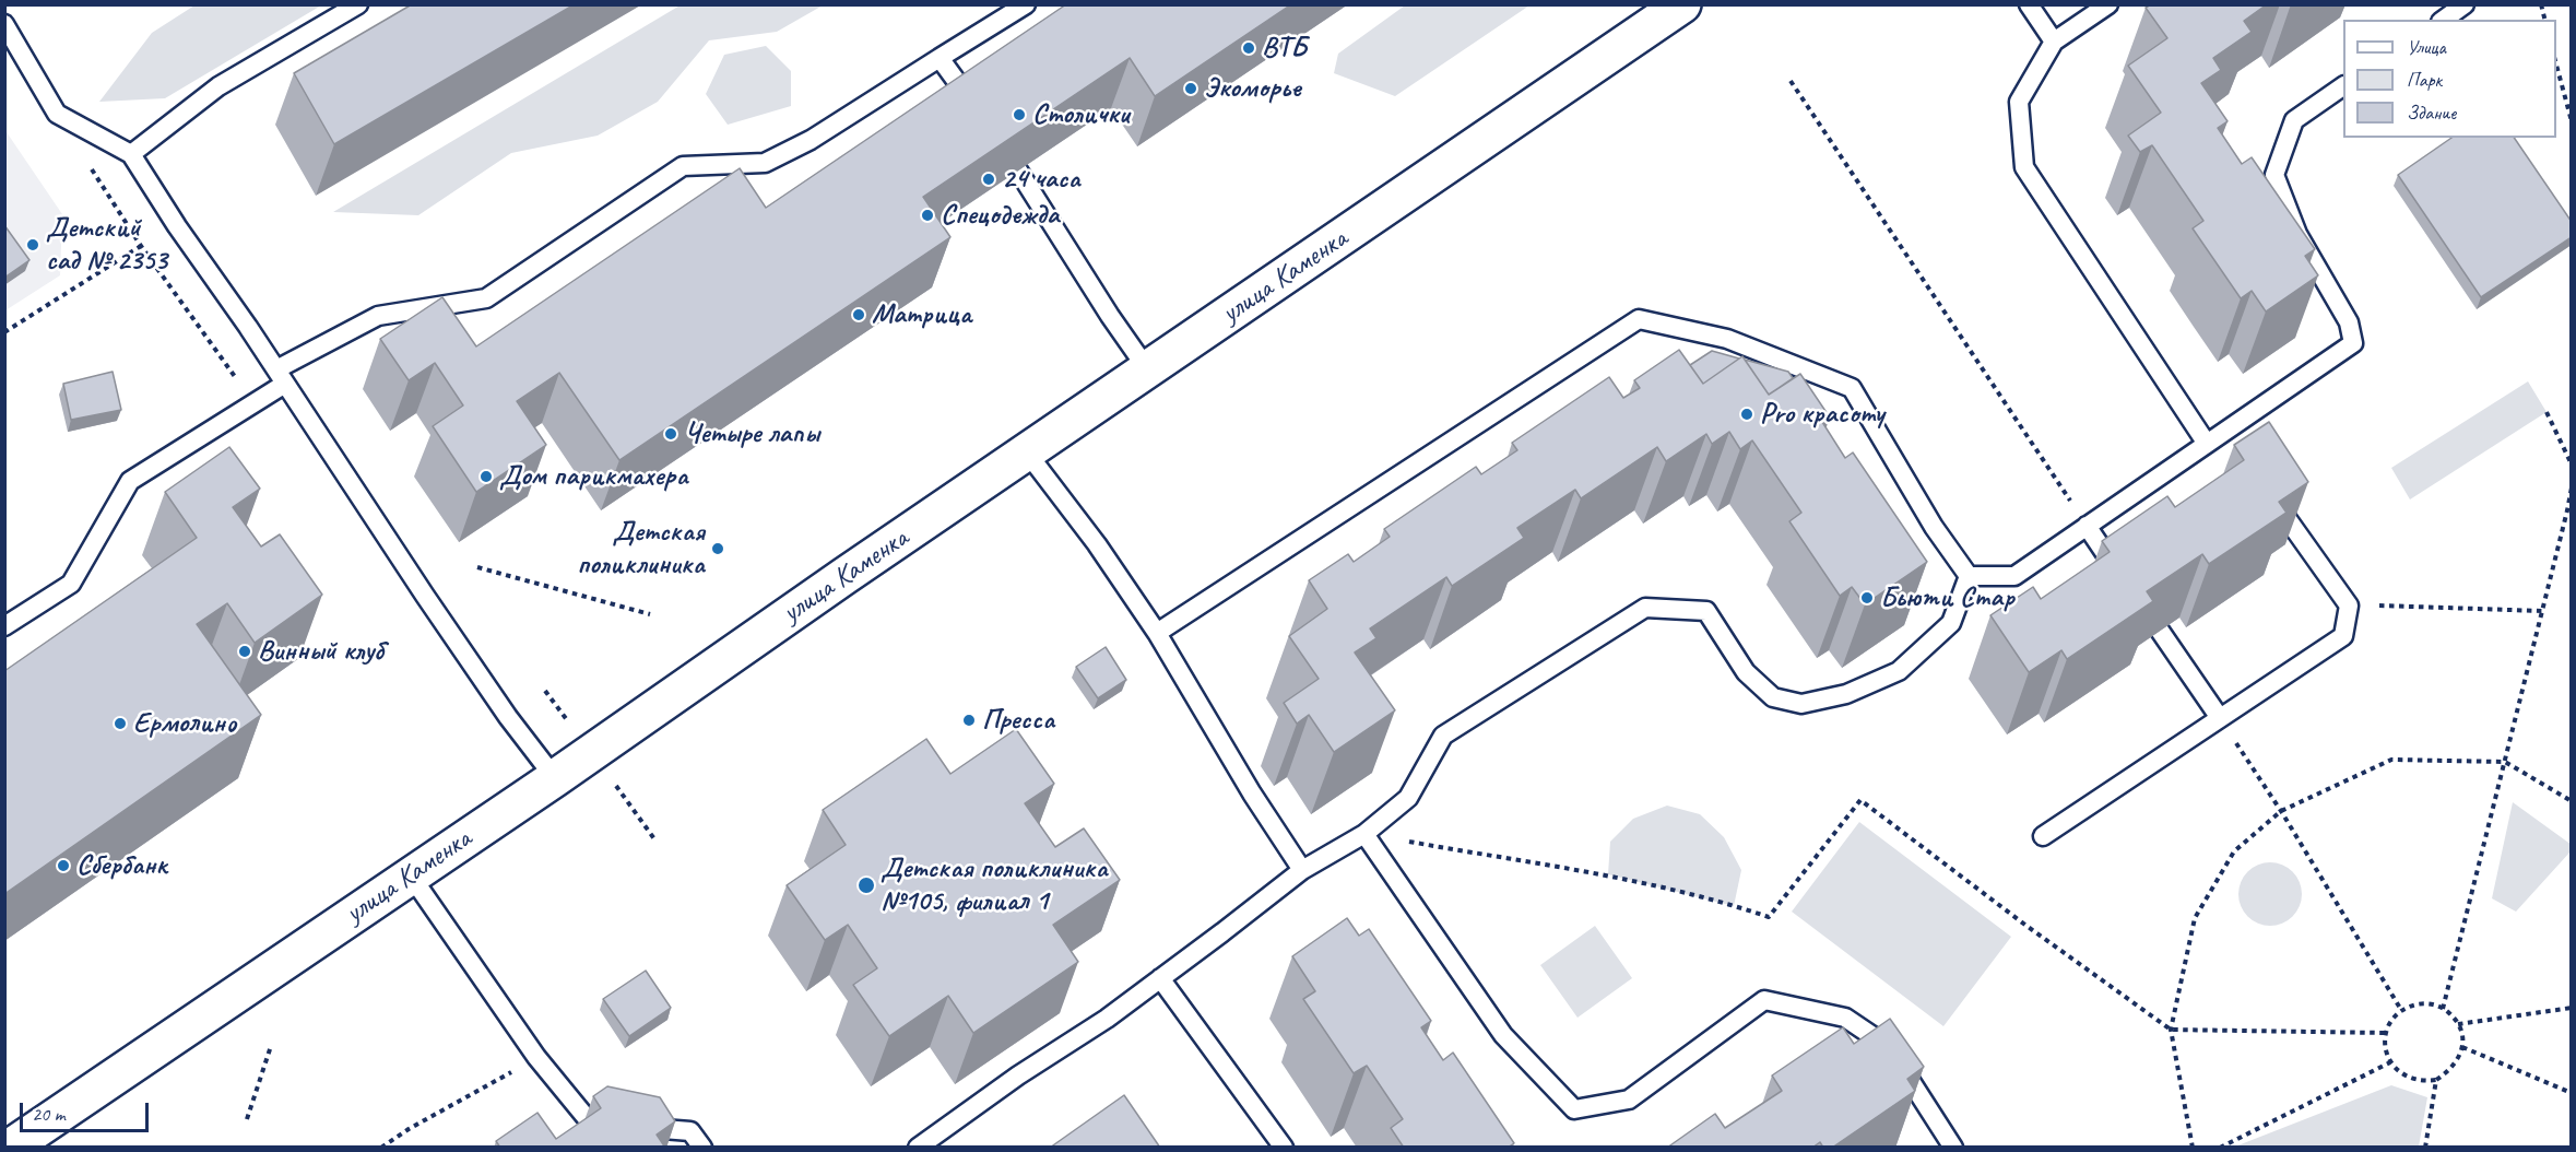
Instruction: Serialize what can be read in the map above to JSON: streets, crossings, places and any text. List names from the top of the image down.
{
  "streets": {
    "main road": ["улица Каменка"]
  },
  "places": [
    "ВТБ",
    "Экоморье",
    "Столички",
    "24 часа",
    "Спецодежда",
    "Детский сад № 2353",
    "Матрица",
    "Pro красоту",
    "Четыре лапы",
    "Дом парикмахера",
    "Детская поликлиника",
    "Бьюти Стар",
    "Винный клуб",
    "Пресса",
    "Ермолино",
    "Сбербанк",
    "Детская поликлиника №105, филиал 1"
  ],
  "legend": ["Улица", "Парк", "Здание"],
  "scale_bar": "20 m"
}
